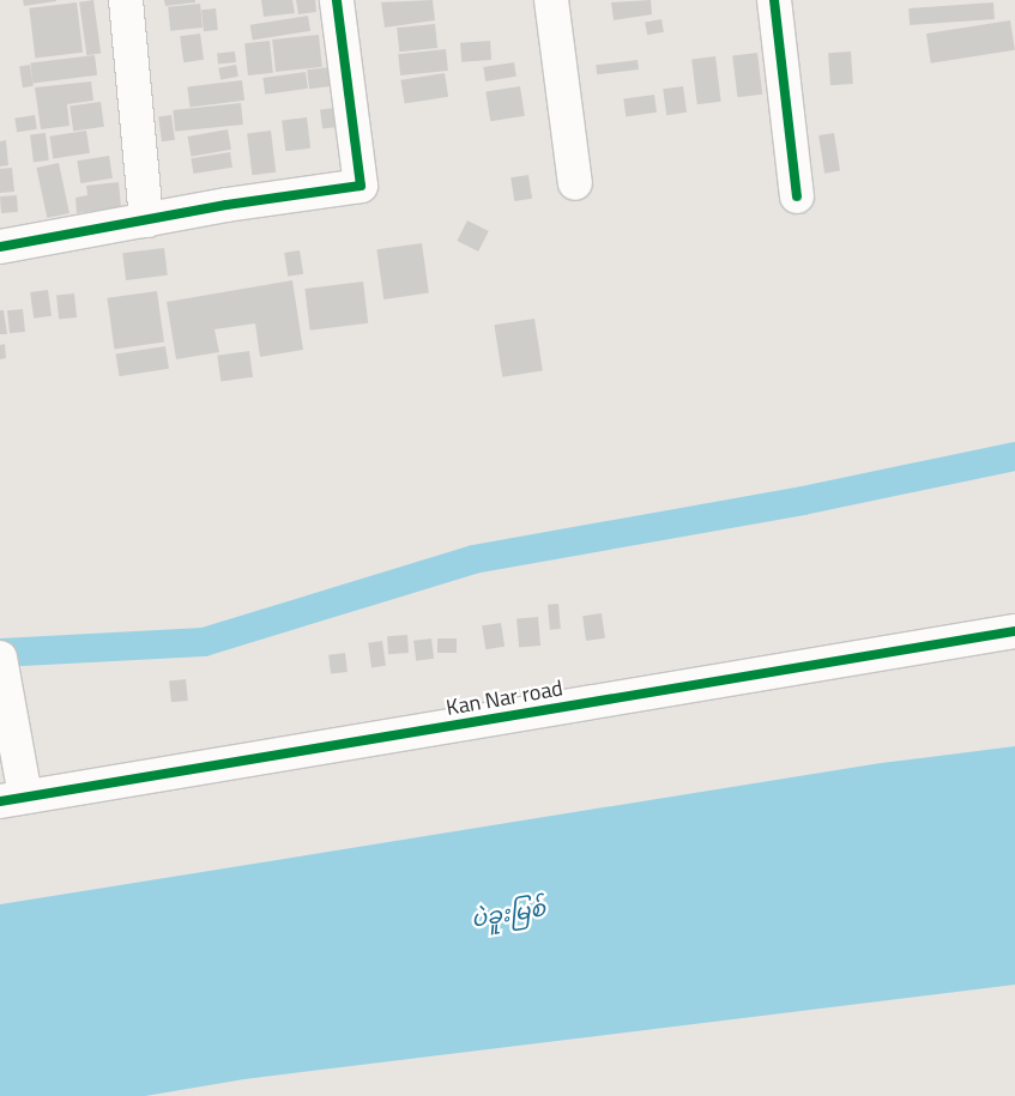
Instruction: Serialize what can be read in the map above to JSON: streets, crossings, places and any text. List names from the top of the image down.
{
  "streets": {
    "street": ["Kan Nar road"]
  },
  "water": ["ပဲခူးမြစ်"]
}
